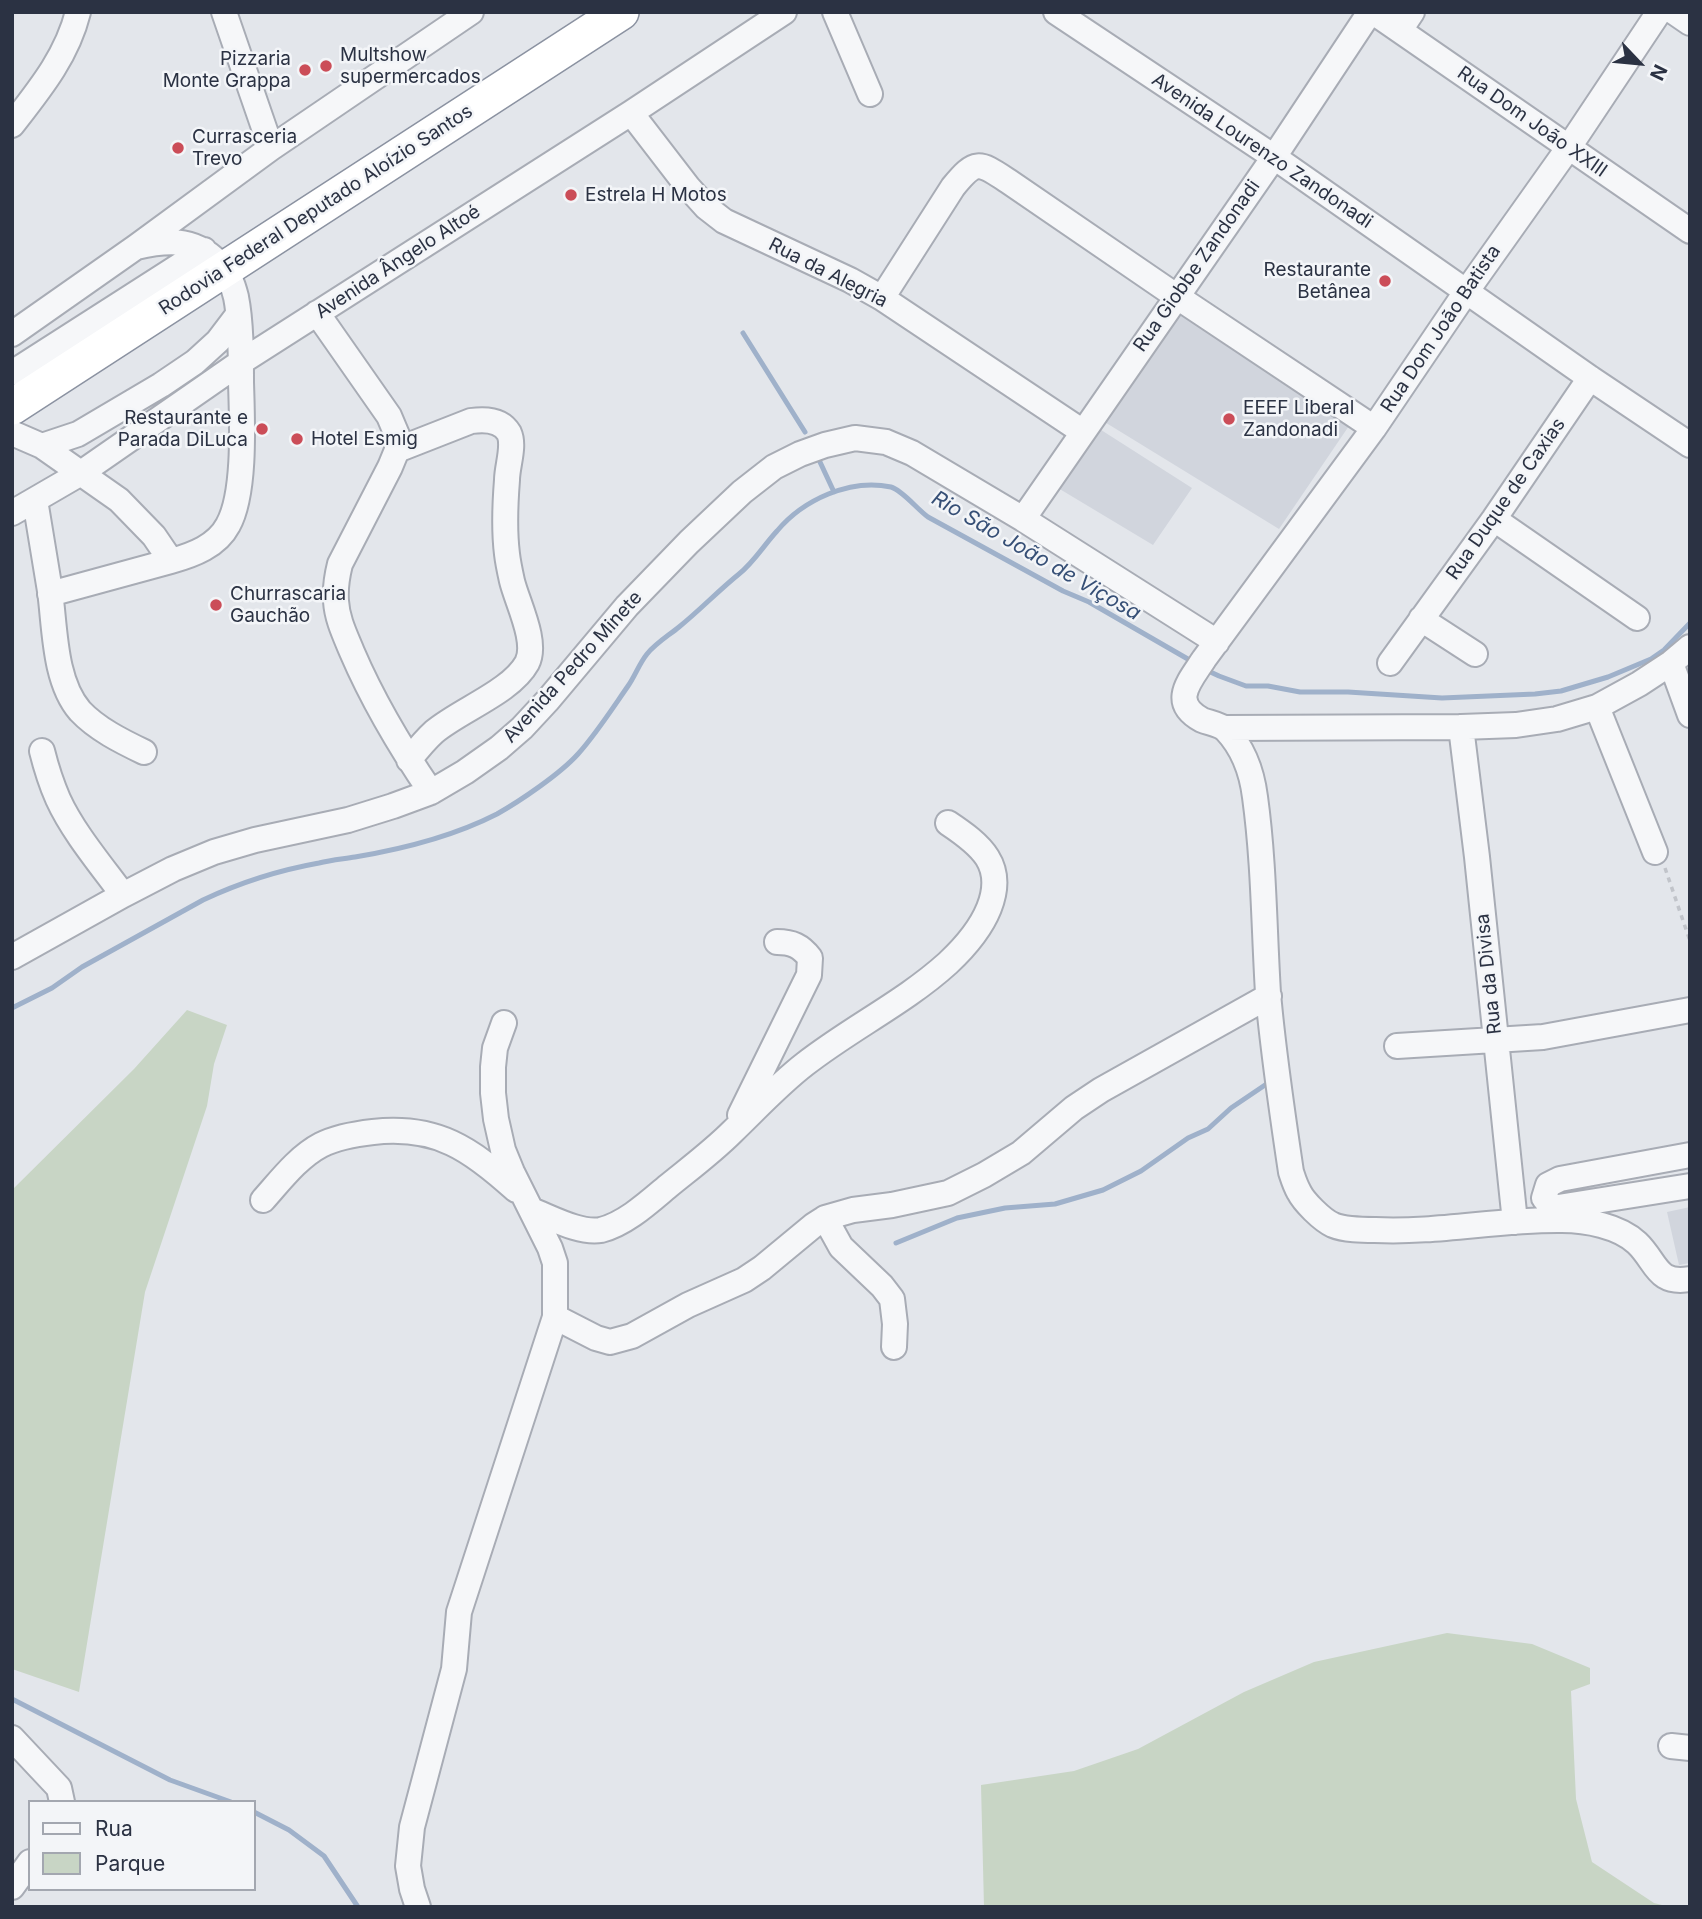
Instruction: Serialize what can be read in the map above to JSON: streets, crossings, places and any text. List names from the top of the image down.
{
  "streets": {
    "highway": ["Rodovia Federal Deputado Aloízio Santos"],
    "street": [
      "Rua Dom João XXIII",
      "Avenida Lourenzo Zandonadi",
      "Avenida Ângelo Altoé",
      "Rua Giobbe Zandonadi",
      "Rua da Alegria",
      "Rua Dom João Batista",
      "Rua Duque de Caxias",
      "Avenida Pedro Minete",
      "Rua da Divisa"
    ]
  },
  "crossings": [
    ["Rua Dom João XXIII", "Rua Giobbe Zandonadi"],
    ["Rua Dom João XXIII", "Rua Dom João Batista"],
    ["Avenida Lourenzo Zandonadi", "Rua Giobbe Zandonadi"],
    ["Avenida Lourenzo Zandonadi", "Rua Dom João Batista"],
    ["Avenida Lourenzo Zandonadi", "Rua Duque de Caxias"],
    ["Avenida Ângelo Altoé", "Rua da Alegria"],
    ["Rua Giobbe Zandonadi", "Rua da Alegria"],
    ["Rua Giobbe Zandonadi", "Avenida Pedro Minete"],
    ["Rua Dom João Batista", "Avenida Pedro Minete"]
  ],
  "water": ["Rio São João de Viçosa"],
  "places": [
    "Multshow supermercados",
    "Pizzaria Monte Grappa",
    "Currasceria Trevo",
    "Estrela H Motos",
    "Restaurante Betânea",
    "EEEF Liberal Zandonadi",
    "Restaurante e Parada DiLuca",
    "Hotel Esmig",
    "Churrascaria Gauchão"
  ],
  "legend": ["Rua", "Parque"],
  "north": "bottom right"
}
